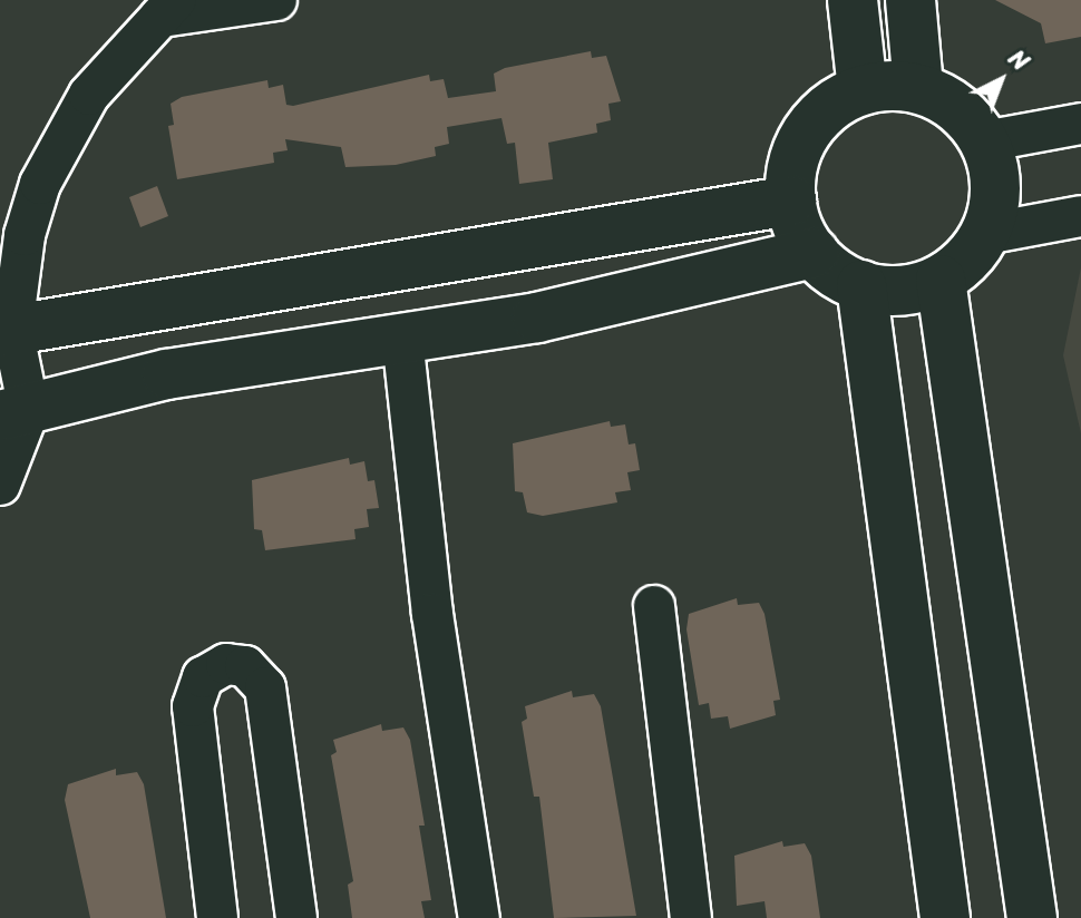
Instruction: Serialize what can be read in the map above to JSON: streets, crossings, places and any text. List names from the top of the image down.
{
  "north": "top right"
}
